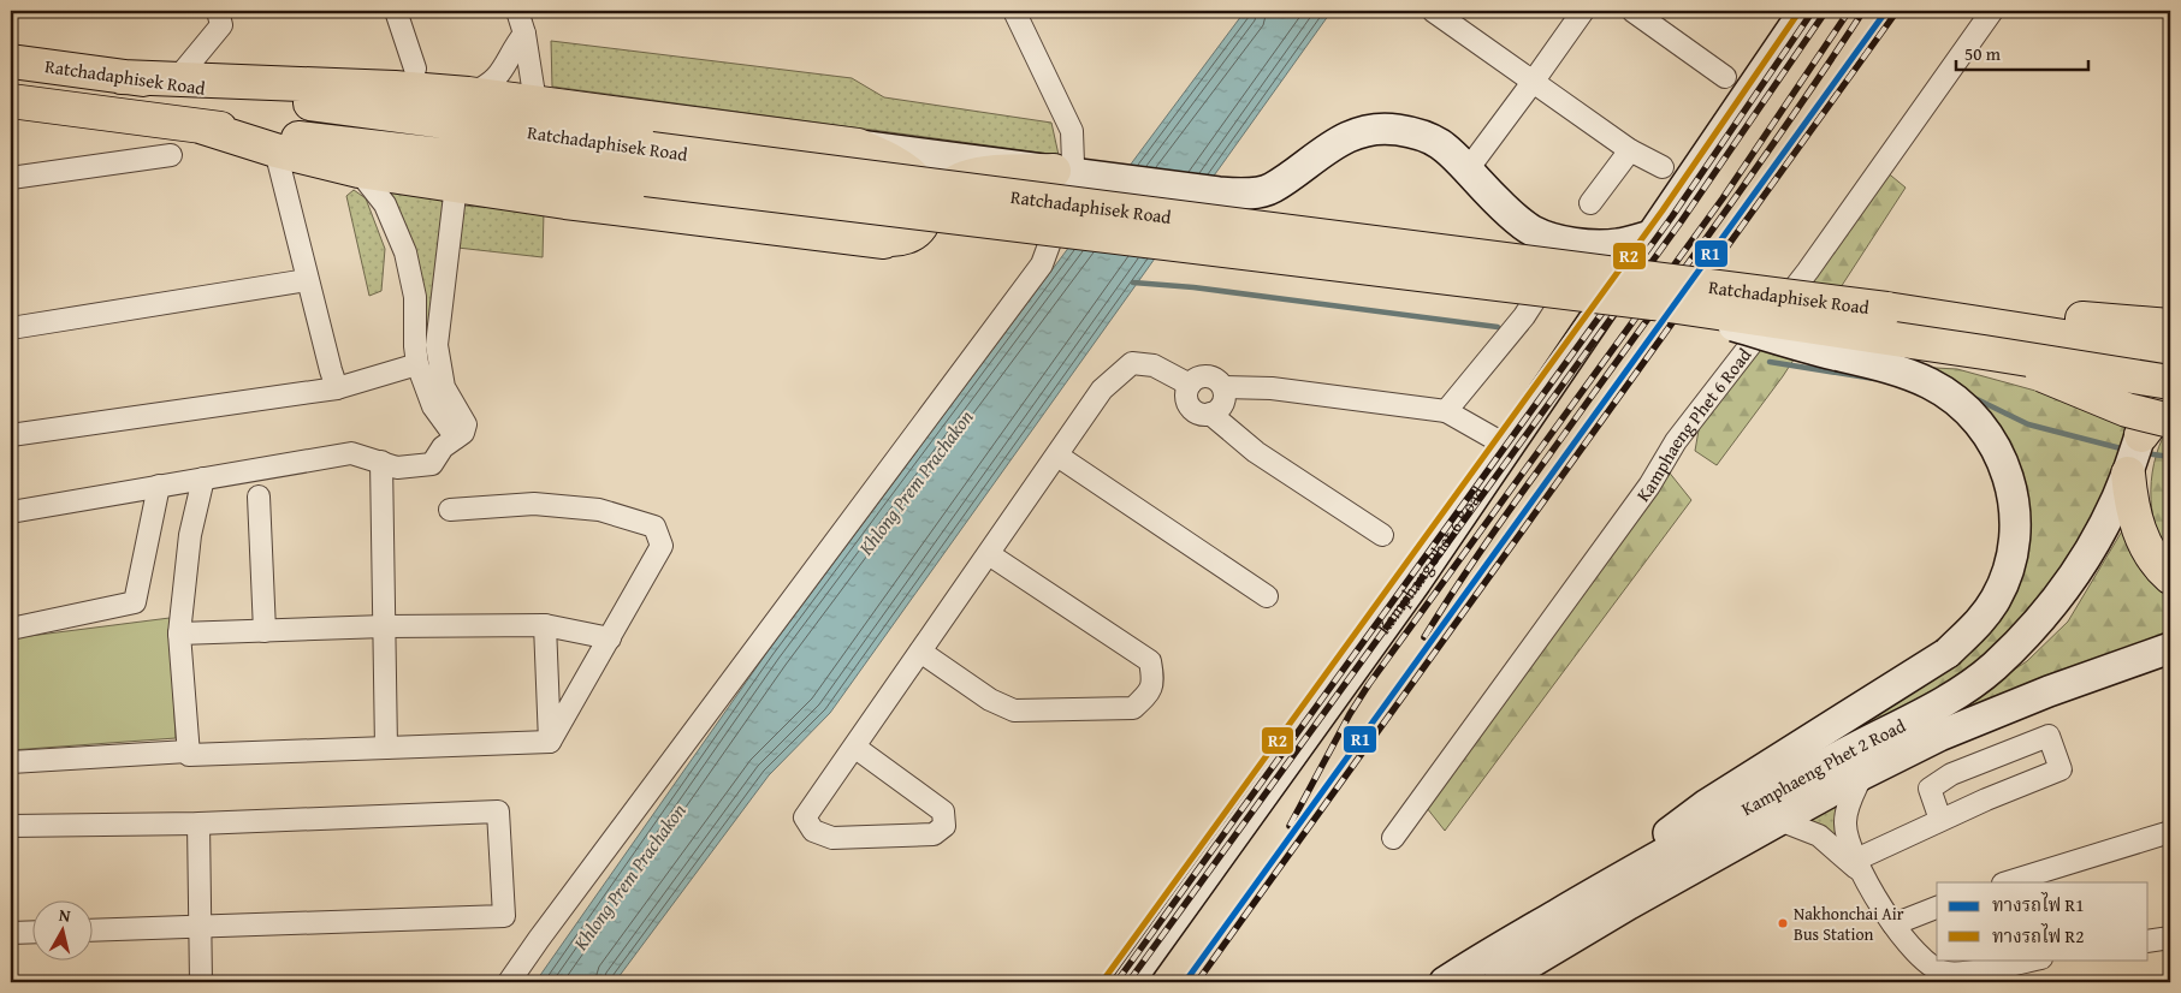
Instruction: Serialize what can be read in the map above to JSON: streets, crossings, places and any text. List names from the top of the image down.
{
  "streets": {
    "main road": ["Ratchadaphisek Road", "Kamphang Phet 6 Road", "Kamphaeng Phet 2 Road"],
    "street": ["Kamphaeng Phet 6 Road"]
  },
  "water": ["Khlong Prem Prachakon"],
  "places": ["Nakhonchai Air Bus Station"],
  "lines": ["rail line R1", "rail line R2"],
  "legend": ["ทางรถไฟ R1", "ทางรถไฟ R2"],
  "scale_bar": "50 m",
  "north": "top"
}
